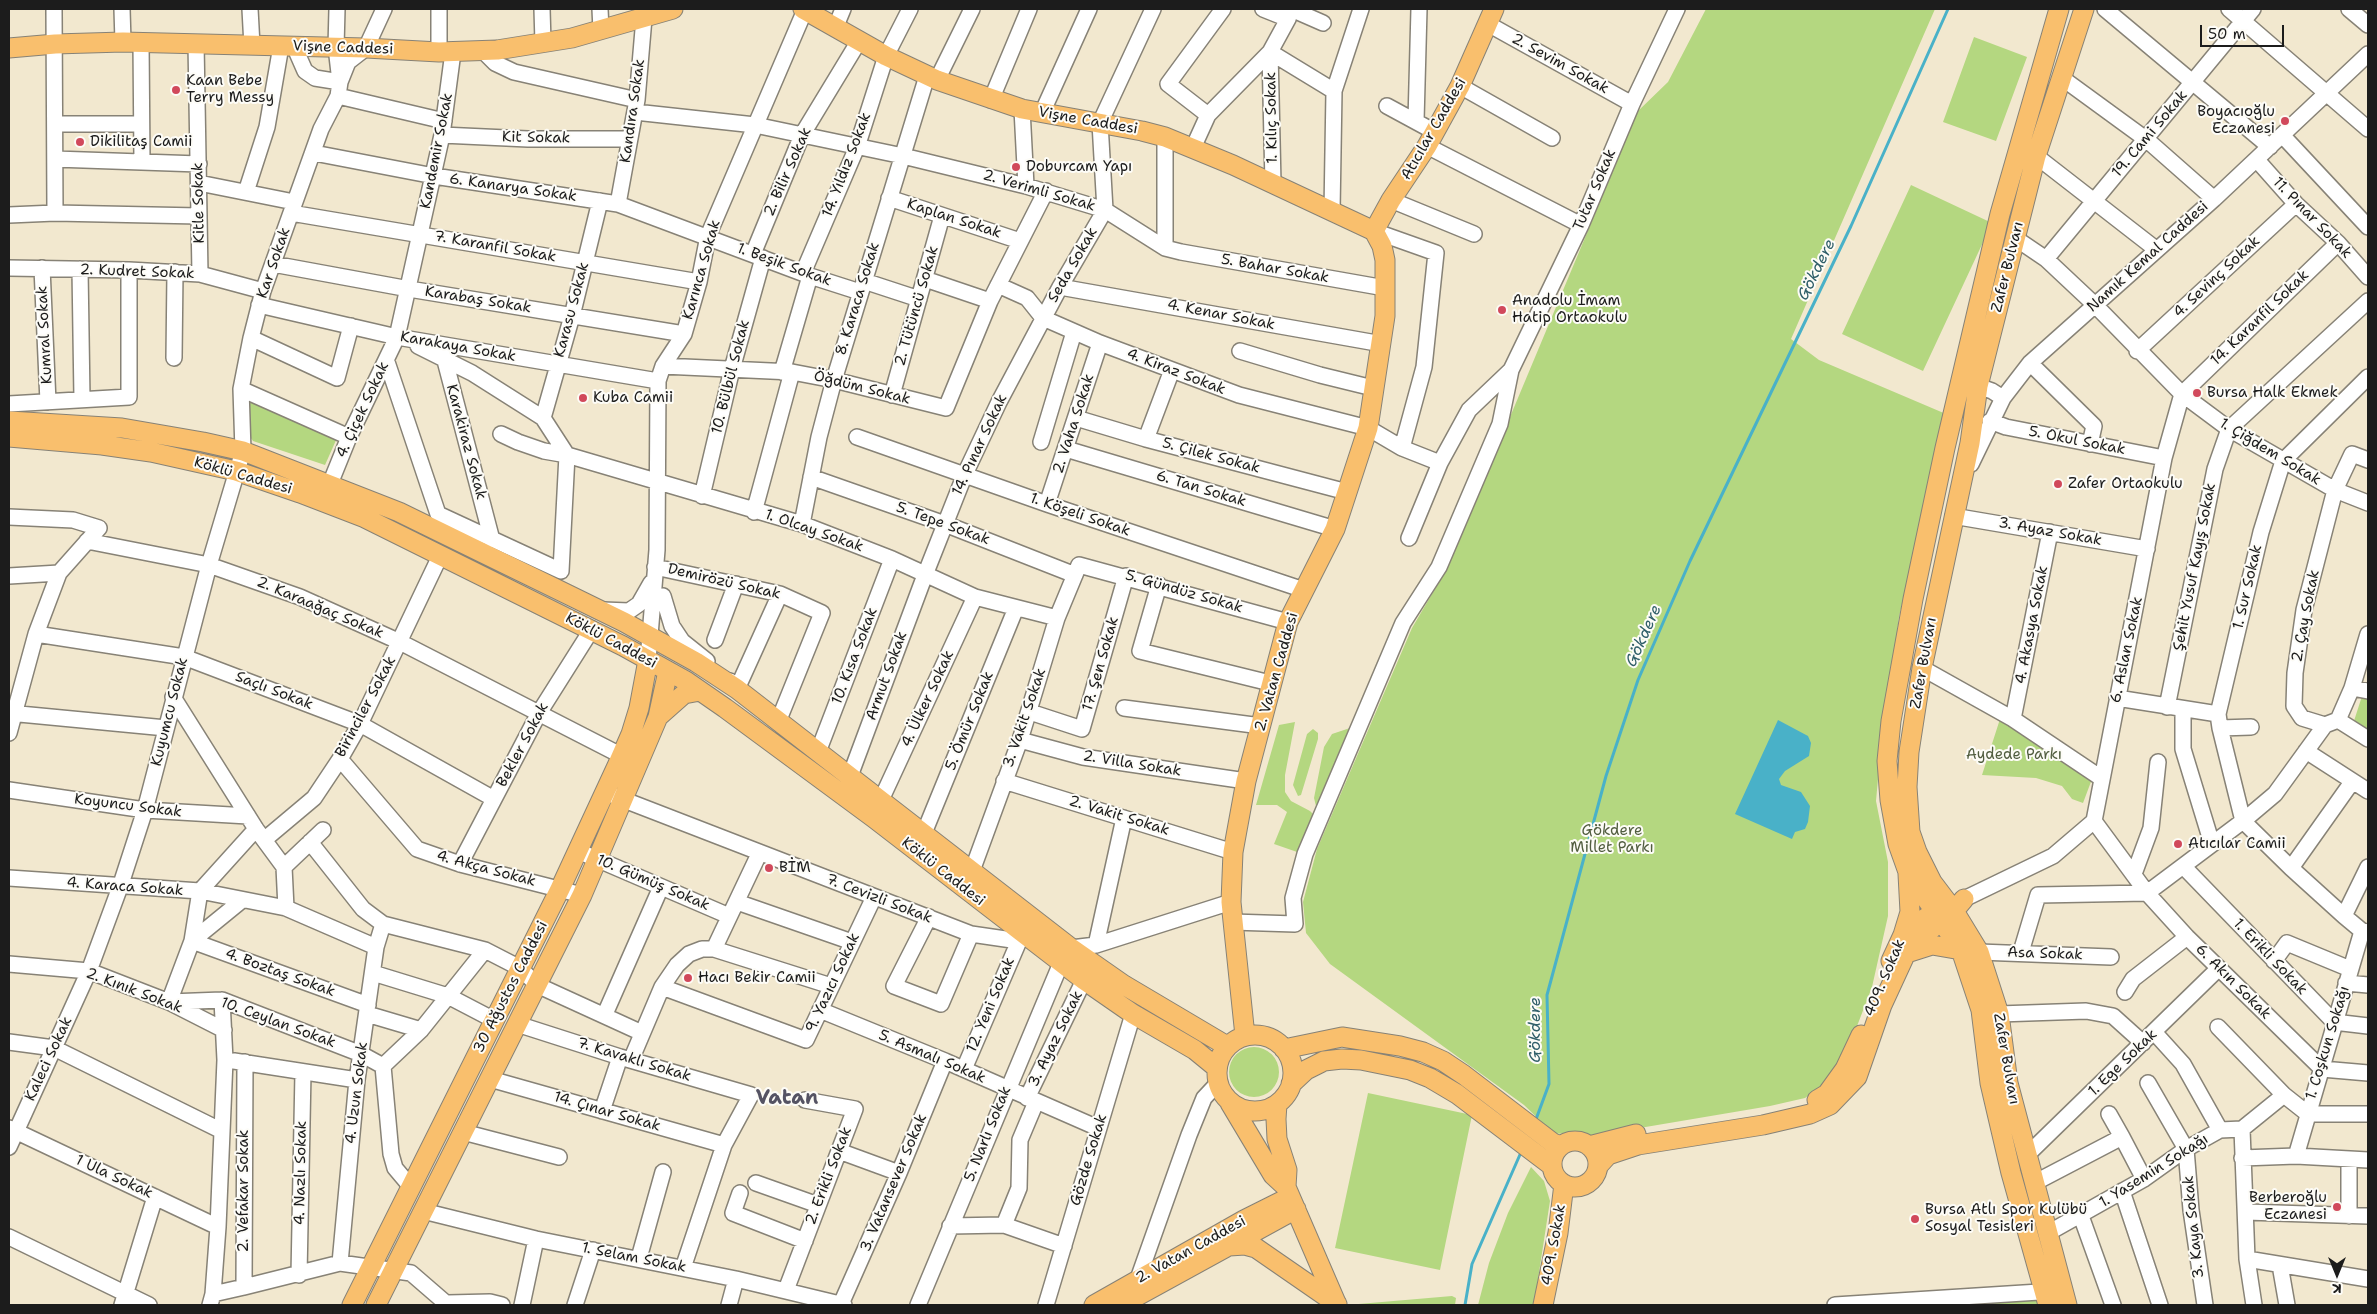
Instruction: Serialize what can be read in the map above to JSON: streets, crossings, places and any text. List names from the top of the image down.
{
  "streets": {
    "main road": [
      "Vişne Caddesi",
      "Atıcılar Caddesi",
      "Zafer Bulvarı",
      "Köklü Caddesi",
      "2. Vatan Caddesi",
      "409. Sokak",
      "30 Ağustos Caddesi"
    ],
    "street": [
      "2. Sevim Sokak",
      "Kandıra Sokak",
      "1. Kılıç Sokak",
      "19. Cami Sokak",
      "Kit Sokak",
      "Kandemir Sokak",
      "14. Yıldız Sokak",
      "2. Bilir Sokak",
      "6. Kanarya Sokak",
      "Tutar Sokak",
      "2. Verimli Sokak",
      "Kitle Sokak",
      "11. Pınar Sokak",
      "Kaplan Sokak",
      "7. Karanfil Sokak",
      "Namık Kemal Caddesi",
      "Kar Sokak",
      "1. Beşik Sokak",
      "Seda Sokak",
      "5. Bahar Sokak",
      "Karınca Sokak",
      "2. Kudret Sokak",
      "4. Sevinç Sokak",
      "8. Karaca Sokak",
      "Karabaş Sokak",
      "2. Tütüncü Sokak",
      "Karasu Sokak",
      "4. Kenar Sokak",
      "14. Karanfil Sokak",
      "Kumral Sokak",
      "Karakaya Sokak",
      "4. Kiraz Sokak",
      "10. Bülbül Sokak",
      "Öğdüm Sokak",
      "4. Çiçek Sokak",
      "2. Vaha Sokak",
      "5. Okul Sokak",
      "Karakiraz Sokak",
      "14. Pınar Sokak",
      "1. Çiğdem Sokak",
      "5. Çilek Sokak",
      "6. Tan Sokak",
      "1. Köşeli Sokak",
      "5. Tepe Sokak",
      "1. Olcay Sokak",
      "3. Ayaz Sokak",
      "Şehit Yusuf Kayış Sokak",
      "Demirözü Sokak",
      "1. Sur Sokak",
      "5. Gündüz Sokak",
      "2. Karaağaç Sokak",
      "2. Çay Sokak",
      "4. Akasya Sokak",
      "6. Aslan Sokak",
      "10. Kısa Sokak",
      "17. Şen Sokak",
      "Armut Sokak",
      "Saçlı Sokak",
      "4. Ülker Sokak",
      "Birinciler Sokak",
      "Kuyumcu Sokak",
      "3. Vakit Sokak",
      "5. Ömür Sokak",
      "Bekler Sokak",
      "2. Villa Sokak",
      "Koyuncu Sokak",
      "2. Vakit Sokak",
      "4. Akça Sokak",
      "10. Gümüş Sokak",
      "4. Karaca Sokak",
      "7. Cevizli Sokak",
      "Asa Sokak",
      "1. Erikli Sokak",
      "4. Boztaş Sokak",
      "6. Akın Sokak",
      "9. Yazıcı Sokak",
      "2. Kınık Sokak",
      "12. Yeni Sokak",
      "10. Ceylan Sokak",
      "1. Coşkun Sokağı",
      "5. Asmalı Sokak",
      "Kaleci Sokak",
      "7. Kavaklı Sokak",
      "1. Ege Sokak",
      "4. Uzun Sokak",
      "14. Çınar Sokak",
      "5. Narlı Sokak",
      "Gözde Sokak",
      "1. Yasemin Sokağı",
      "4. Nazlı Sokak",
      "2. Erikli Sokak",
      "1 Ula Sokak",
      "3. Vatansever Sokak",
      "2. Vefakar Sokak",
      "3. Kaya Sokak",
      "1. Selam Sokak"
    ]
  },
  "crossings": [
    ["Vişne Caddesi", "Kandıra Sokak"],
    ["Vişne Caddesi", "1. Kılıç Sokak"],
    ["Vişne Caddesi", "Atıcılar Caddesi"],
    ["Vişne Caddesi", "Kit Sokak"],
    ["Vişne Caddesi", "Kandemir Sokak"],
    ["Vişne Caddesi", "14. Yıldız Sokak"],
    ["Vişne Caddesi", "2. Bilir Sokak"],
    ["Vişne Caddesi", "Kitle Sokak"],
    ["Vişne Caddesi", "Kar Sokak"],
    ["Vişne Caddesi", "Seda Sokak"],
    ["Vişne Caddesi", "Karınca Sokak"],
    ["Vişne Caddesi", "8. Karaca Sokak"],
    ["Vişne Caddesi", "2. Vatan Caddesi"],
    ["2. Sevim Sokak", "Atıcılar Caddesi"],
    ["2. Sevim Sokak", "Tutar Sokak"],
    ["Kandıra Sokak", "Kit Sokak"],
    ["Kandıra Sokak", "6. Kanarya Sokak"],
    ["Atıcılar Caddesi", "2. Vatan Caddesi"],
    ["Kit Sokak", "Kandemir Sokak"],
    ["Kit Sokak", "Kar Sokak"],
    ["Kandemir Sokak", "6. Kanarya Sokak"],
    ["Kandemir Sokak", "7. Karanfil Sokak"],
    ["Kandemir Sokak", "Karabaş Sokak"],
    ["Kandemir Sokak", "Karakaya Sokak"],
    ["Kandemir Sokak", "4. Çiçek Sokak"],
    ["14. Yıldız Sokak", "1. Beşik Sokak"],
    ["14. Yıldız Sokak", "Öğdüm Sokak"],
    ["14. Yıldız Sokak", "1. Olcay Sokak"],
    ["2. Bilir Sokak", "1. Beşik Sokak"],
    ["2. Bilir Sokak", "10. Bülbül Sokak"],
    ["6. Kanarya Sokak", "Kar Sokak"],
    ["6. Kanarya Sokak", "1. Beşik Sokak"],
    ["6. Kanarya Sokak", "Karınca Sokak"],
    ["6. Kanarya Sokak", "Karasu Sokak"],
    ["2. Verimli Sokak", "Seda Sokak"],
    ["2. Verimli Sokak", "5. Bahar Sokak"],
    ["2. Verimli Sokak", "8. Karaca Sokak"],
    ["2. Verimli Sokak", "Öğdüm Sokak"],
    ["Kitle Sokak", "7. Karanfil Sokak"],
    ["Kitle Sokak", "2. Kudret Sokak"],
    ["11. Pınar Sokak", "Namık Kemal Caddesi"],
    ["11. Pınar Sokak", "4. Sevinç Sokak"],
    ["11. Pınar Sokak", "14. Karanfil Sokak"],
    ["Kaplan Sokak", "8. Karaca Sokak"],
    ["Kaplan Sokak", "2. Tütüncü Sokak"],
    ["Kaplan Sokak", "Öğdüm Sokak"],
    ["7. Karanfil Sokak", "Kar Sokak"],
    ["7. Karanfil Sokak", "Karınca Sokak"],
    ["7. Karanfil Sokak", "Karasu Sokak"],
    ["Namık Kemal Caddesi", "Zafer Bulvarı"],
    ["Namık Kemal Caddesi", "5. Okul Sokak"],
    ["Namık Kemal Caddesi", "1. Çiğdem Sokak"],
    ["Kar Sokak", "2. Kudret Sokak"],
    ["Kar Sokak", "Karabaş Sokak"],
    ["Kar Sokak", "Karakaya Sokak"],
    ["Kar Sokak", "Köklü Caddesi"],
    ["Kar Sokak", "Kuyumcu Sokak"],
    ["1. Beşik Sokak", "Karınca Sokak"],
    ["1. Beşik Sokak", "8. Karaca Sokak"],
    ["1. Beşik Sokak", "2. Tütüncü Sokak"],
    ["1. Beşik Sokak", "10. Bülbül Sokak"],
    ["Seda Sokak", "4. Kenar Sokak"],
    ["Seda Sokak", "4. Kiraz Sokak"],
    ["Seda Sokak", "14. Pınar Sokak"],
    ["Zafer Bulvarı", "3. Ayaz Sokak"],
    ["Zafer Bulvarı", "Asa Sokak"],
    ["Zafer Bulvarı", "409. Sokak"],
    ["Zafer Bulvarı", "1. Ege Sokak"],
    ["Zafer Bulvarı", "1. Yasemin Sokağı"],
    ["5. Bahar Sokak", "2. Vatan Caddesi"],
    ["Karınca Sokak", "Karabaş Sokak"],
    ["Karınca Sokak", "Karakaya Sokak"],
    ["Karınca Sokak", "Öğdüm Sokak"],
    ["Karınca Sokak", "1. Olcay Sokak"],
    ["Karınca Sokak", "Demirözü Sokak"],
    ["2. Kudret Sokak", "Kumral Sokak"],
    ["2. Kudret Sokak", "Karakaya Sokak"],
    ["4. Sevinç Sokak", "1. Çiğdem Sokak"],
    ["8. Karaca Sokak", "Öğdüm Sokak"],
    ["8. Karaca Sokak", "5. Tepe Sokak"],
    ["8. Karaca Sokak", "1. Olcay Sokak"],
    ["Karabaş Sokak", "Karasu Sokak"],
    ["2. Tütüncü Sokak", "Öğdüm Sokak"],
    ["Karasu Sokak", "Karakaya Sokak"],
    ["4. Kenar Sokak", "2. Vatan Caddesi"],
    ["14. Karanfil Sokak", "1. Çiğdem Sokak"],
    ["14. Karanfil Sokak", "6. Aslan Sokak"],
    ["Karakaya Sokak", "4. Çiçek Sokak"],
    ["Karakaya Sokak", "Karakiraz Sokak"],
    ["4. Kiraz Sokak", "Öğdüm Sokak"],
    ["4. Kiraz Sokak", "2. Vaha Sokak"],
    ["4. Kiraz Sokak", "14. Pınar Sokak"],
    ["4. Kiraz Sokak", "2. Vatan Caddesi"],
    ["10. Bülbül Sokak", "Öğdüm Sokak"],
    ["10. Bülbül Sokak", "1. Olcay Sokak"],
    ["4. Çiçek Sokak", "Köklü Caddesi"],
    ["2. Vaha Sokak", "5. Çilek Sokak"],
    ["2. Vaha Sokak", "6. Tan Sokak"],
    ["2. Vaha Sokak", "1. Köşeli Sokak"],
    ["5. Okul Sokak", "6. Aslan Sokak"],
    ["14. Pınar Sokak", "1. Köşeli Sokak"],
    ["14. Pınar Sokak", "5. Tepe Sokak"],
    ["14. Pınar Sokak", "1. Olcay Sokak"],
    ["14. Pınar Sokak", "Armut Sokak"],
    ["1. Çiğdem Sokak", "Şehit Yusuf Kayış Sokak"],
    ["1. Çiğdem Sokak", "1. Sur Sokak"],
    ["1. Çiğdem Sokak", "2. Çay Sokak"],
    ["1. Çiğdem Sokak", "6. Aslan Sokak"],
    ["5. Çilek Sokak", "2. Vatan Caddesi"],
    ["Köklü Caddesi", "3. Ayaz Sokak"],
    ["Köklü Caddesi", "Demirözü Sokak"],
    ["Köklü Caddesi", "10. Kısa Sokak"],
    ["Köklü Caddesi", "2. Vatan Caddesi"],
    ["Köklü Caddesi", "Armut Sokak"],
    ["Köklü Caddesi", "4. Ülker Sokak"],
    ["Köklü Caddesi", "Birinciler Sokak"],
    ["Köklü Caddesi", "Kuyumcu Sokak"],
    ["Köklü Caddesi", "3. Vakit Sokak"],
    ["Köklü Caddesi", "5. Ömür Sokak"],
    ["Köklü Caddesi", "Bekler Sokak"],
    ["Köklü Caddesi", "7. Cevizli Sokak"],
    ["Köklü Caddesi", "30 Ağustos Caddesi"],
    ["Köklü Caddesi", "12. Yeni Sokak"],
    ["Köklü Caddesi", "5. Narlı Sokak"],
    ["Köklü Caddesi", "Gözde Sokak"],
    ["6. Tan Sokak", "2. Vatan Caddesi"],
    ["1. Köşeli Sokak", "2. Vatan Caddesi"],
    ["5. Tepe Sokak", "5. Gündüz Sokak"],
    ["5. Tepe Sokak", "3. Vakit Sokak"],
    ["1. Olcay Sokak", "10. Kısa Sokak"],
    ["1. Olcay Sokak", "Armut Sokak"],
    ["1. Olcay Sokak", "4. Ülker Sokak"],
    ["1. Olcay Sokak", "3. Vakit Sokak"],
    ["1. Olcay Sokak", "5. Ömür Sokak"],
    ["3. Ayaz Sokak", "4. Akasya Sokak"],
    ["3. Ayaz Sokak", "6. Aslan Sokak"],
    ["3. Ayaz Sokak", "5. Asmalı Sokak"],
    ["5. Gündüz Sokak", "17. Şen Sokak"],
    ["5. Gündüz Sokak", "2. Vatan Caddesi"],
    ["5. Gündüz Sokak", "3. Vakit Sokak"],
    ["2. Karaağaç Sokak", "Birinciler Sokak"],
    ["2. Karaağaç Sokak", "Kuyumcu Sokak"],
    ["2. Karaağaç Sokak", "Bekler Sokak"],
    ["2. Karaağaç Sokak", "30 Ağustos Caddesi"],
    ["17. Şen Sokak", "3. Vakit Sokak"],
    ["2. Vatan Caddesi", "2. Villa Sokak"],
    ["2. Vatan Caddesi", "2. Vakit Sokak"],
    ["Saçlı Sokak", "Birinciler Sokak"],
    ["Saçlı Sokak", "Kuyumcu Sokak"],
    ["Saçlı Sokak", "Bekler Sokak"],
    ["Birinciler Sokak", "Koyuncu Sokak"],
    ["Birinciler Sokak", "4. Akça Sokak"],
    ["Birinciler Sokak", "4. Karaca Sokak"],
    ["Kuyumcu Sokak", "Koyuncu Sokak"],
    ["Kuyumcu Sokak", "4. Karaca Sokak"],
    ["Kuyumcu Sokak", "2. Kınık Sokak"],
    ["Kuyumcu Sokak", "Kaleci Sokak"],
    ["3. Vakit Sokak", "2. Villa Sokak"],
    ["3. Vakit Sokak", "2. Vakit Sokak"],
    ["Bekler Sokak", "4. Akça Sokak"],
    ["4. Akça Sokak", "30 Ağustos Caddesi"],
    ["10. Gümüş Sokak", "30 Ağustos Caddesi"],
    ["4. Karaca Sokak", "4. Uzun Sokak"],
    ["7. Cevizli Sokak", "9. Yazıcı Sokak"],
    ["7. Cevizli Sokak", "30 Ağustos Caddesi"],
    ["7. Cevizli Sokak", "12. Yeni Sokak"],
    ["1. Erikli Sokak", "1. Coşkun Sokağı"],
    ["4. Boztaş Sokak", "4. Uzun Sokak"],
    ["6. Akın Sokak", "1. Coşkun Sokağı"],
    ["6. Akın Sokak", "1. Ege Sokak"],
    ["9. Yazıcı Sokak", "5. Asmalı Sokak"],
    ["30 Ağustos Caddesi", "7. Kavaklı Sokak"],
    ["30 Ağustos Caddesi", "14. Çınar Sokak"],
    ["30 Ağustos Caddesi", "1. Selam Sokak"],
    ["2. Kınık Sokak", "10. Ceylan Sokak"],
    ["2. Kınık Sokak", "Kaleci Sokak"],
    ["12. Yeni Sokak", "5. Asmalı Sokak"],
    ["10. Ceylan Sokak", "4. Uzun Sokak"],
    ["5. Asmalı Sokak", "5. Narlı Sokak"],
    ["5. Asmalı Sokak", "Gözde Sokak"],
    ["5. Asmalı Sokak", "3. Vatansever Sokak"],
    ["Kaleci Sokak", "1 Ula Sokak"],
    ["7. Kavaklı Sokak", "14. Çınar Sokak"],
    ["1. Yasemin Sokağı", "3. Kaya Sokak"],
    ["2. Erikli Sokak", "1. Selam Sokak"],
    ["3. Vatansever Sokak", "1. Selam Sokak"]
  ],
  "districts": ["Vatan"],
  "water": ["Gökdere"],
  "parks": ["Aydede Parkı", "Gökdere Millet Parkı"],
  "places": [
    "Kaan Bebe Terry Messy",
    "Boyacıoğlu Eczanesi",
    "Dikilitaş Camii",
    "Doburcam Yapı",
    "Anadolu İmam Hatip Ortaokulu",
    "Bursa Halk Ekmek",
    "Kuba Camii",
    "Zafer Ortaokulu",
    "Atıcılar Camii",
    "BİM",
    "Hacı Bekir Camii",
    "Berberoğlu Eczanesi",
    "Bursa Atlı Spor Kulübü Sosyal Tesisleri"
  ],
  "scale_bar": "50 m",
  "north": "bottom"
}
